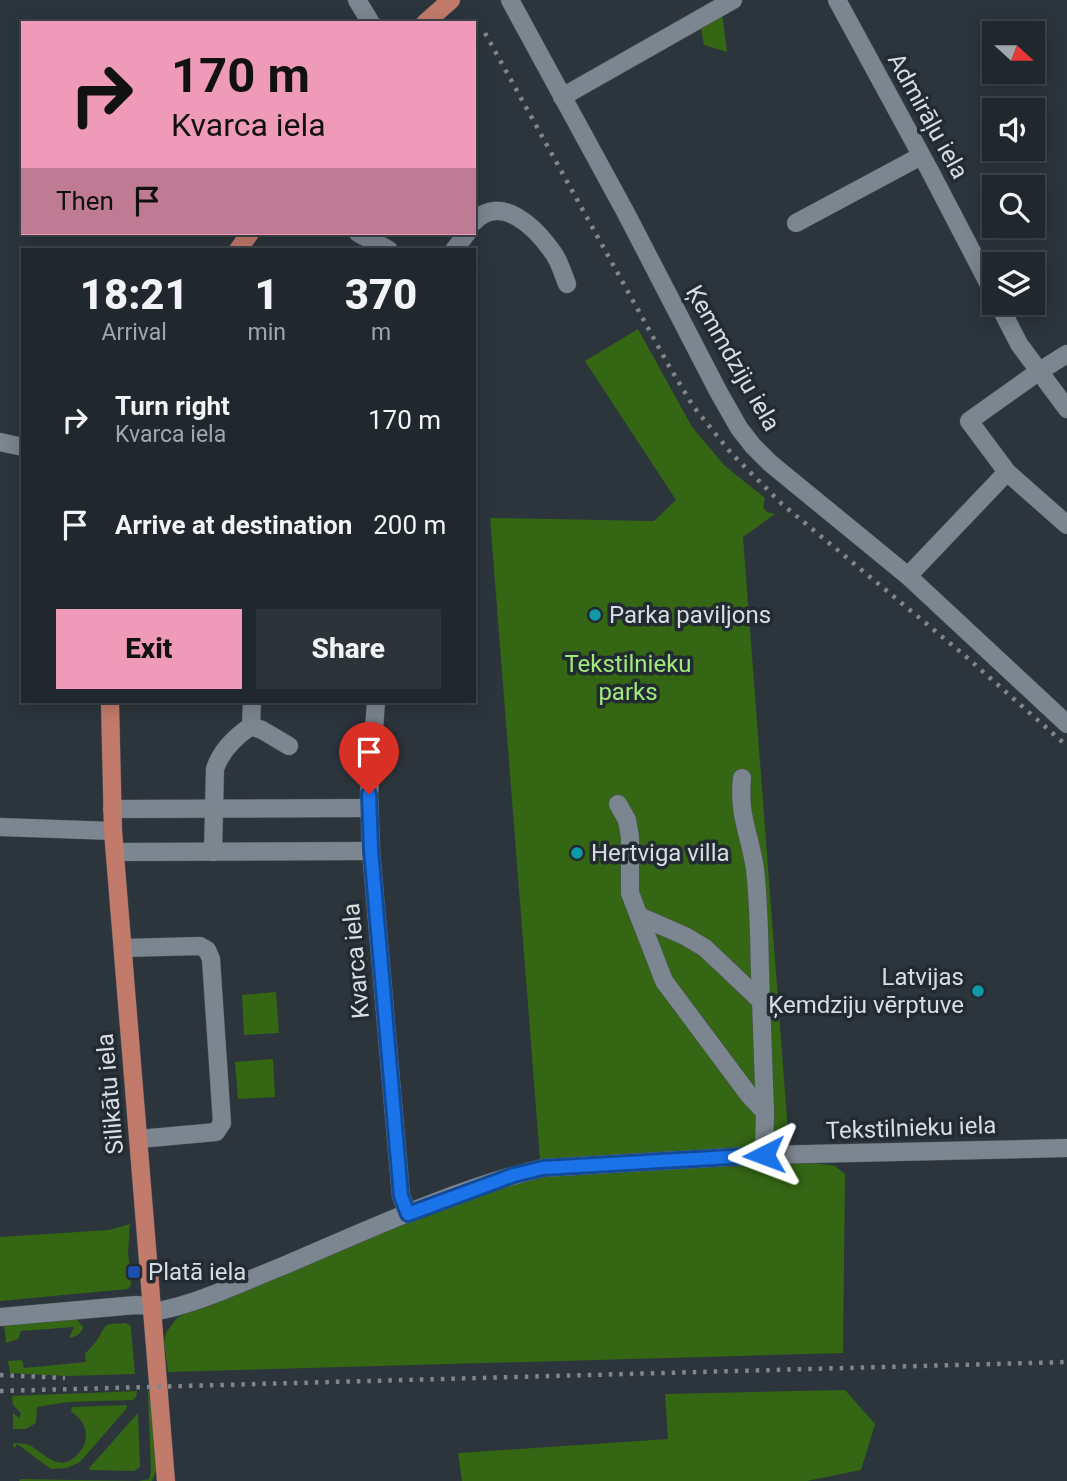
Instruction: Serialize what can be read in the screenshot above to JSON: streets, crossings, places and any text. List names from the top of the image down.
{
  "streets": {
    "main road": ["Silikātu iela"],
    "street": [
      "Admirāļu iela",
      "Ķemmdziju iela",
      "Kvarca iela",
      "Tekstilnieku iela"
    ]
  },
  "crossings": [
    ["Kvarca iela", "Tekstilnieku iela"],
    ["Silikātu iela", "Tekstilnieku iela"]
  ],
  "parks": ["Tekstilnieku parks"],
  "places": {
    "other": ["Parka paviljons", "Hertviga villa", "Latvijas Ķemdziju vērptuve"],
    "transit": ["Platā iela"]
  },
  "north": "right",
  "page": {
    "turn": ["170 m", "Kvarca iela"],
    "then": "Then",
    "eta": [
      "18:21",
      "Arrival",
      "1",
      "min",
      "370",
      "m"
    ],
    "list": [
      {
        "name": "Turn right",
        "note": "Kvarca iela",
        "value": "170 m"
      },
      {
        "name": "Arrive at destination",
        "value": "200 m"
      }
    ],
    "buttons": ["Exit", "Share"]
  }
}
